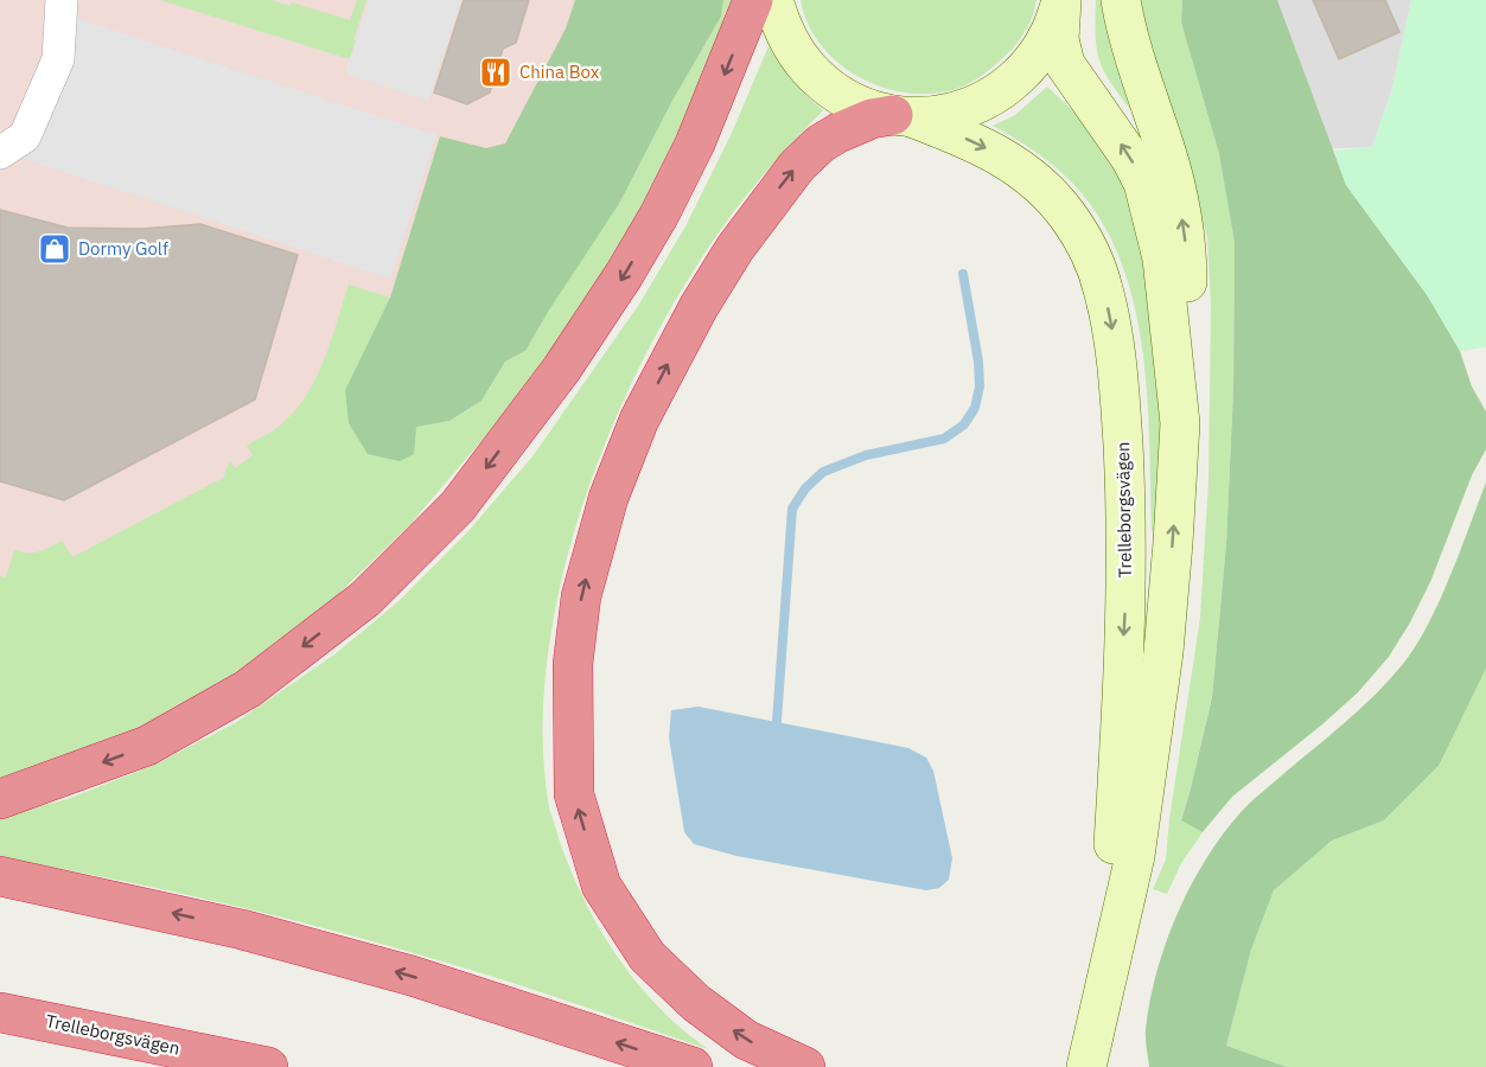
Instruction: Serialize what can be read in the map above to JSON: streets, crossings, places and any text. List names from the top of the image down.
{
  "streets": {
    "highway": ["Trelleborgsvägen"]
  },
  "places": {
    "restaurant": ["China Box"],
    "shop": ["Dormy Golf"]
  }
}
